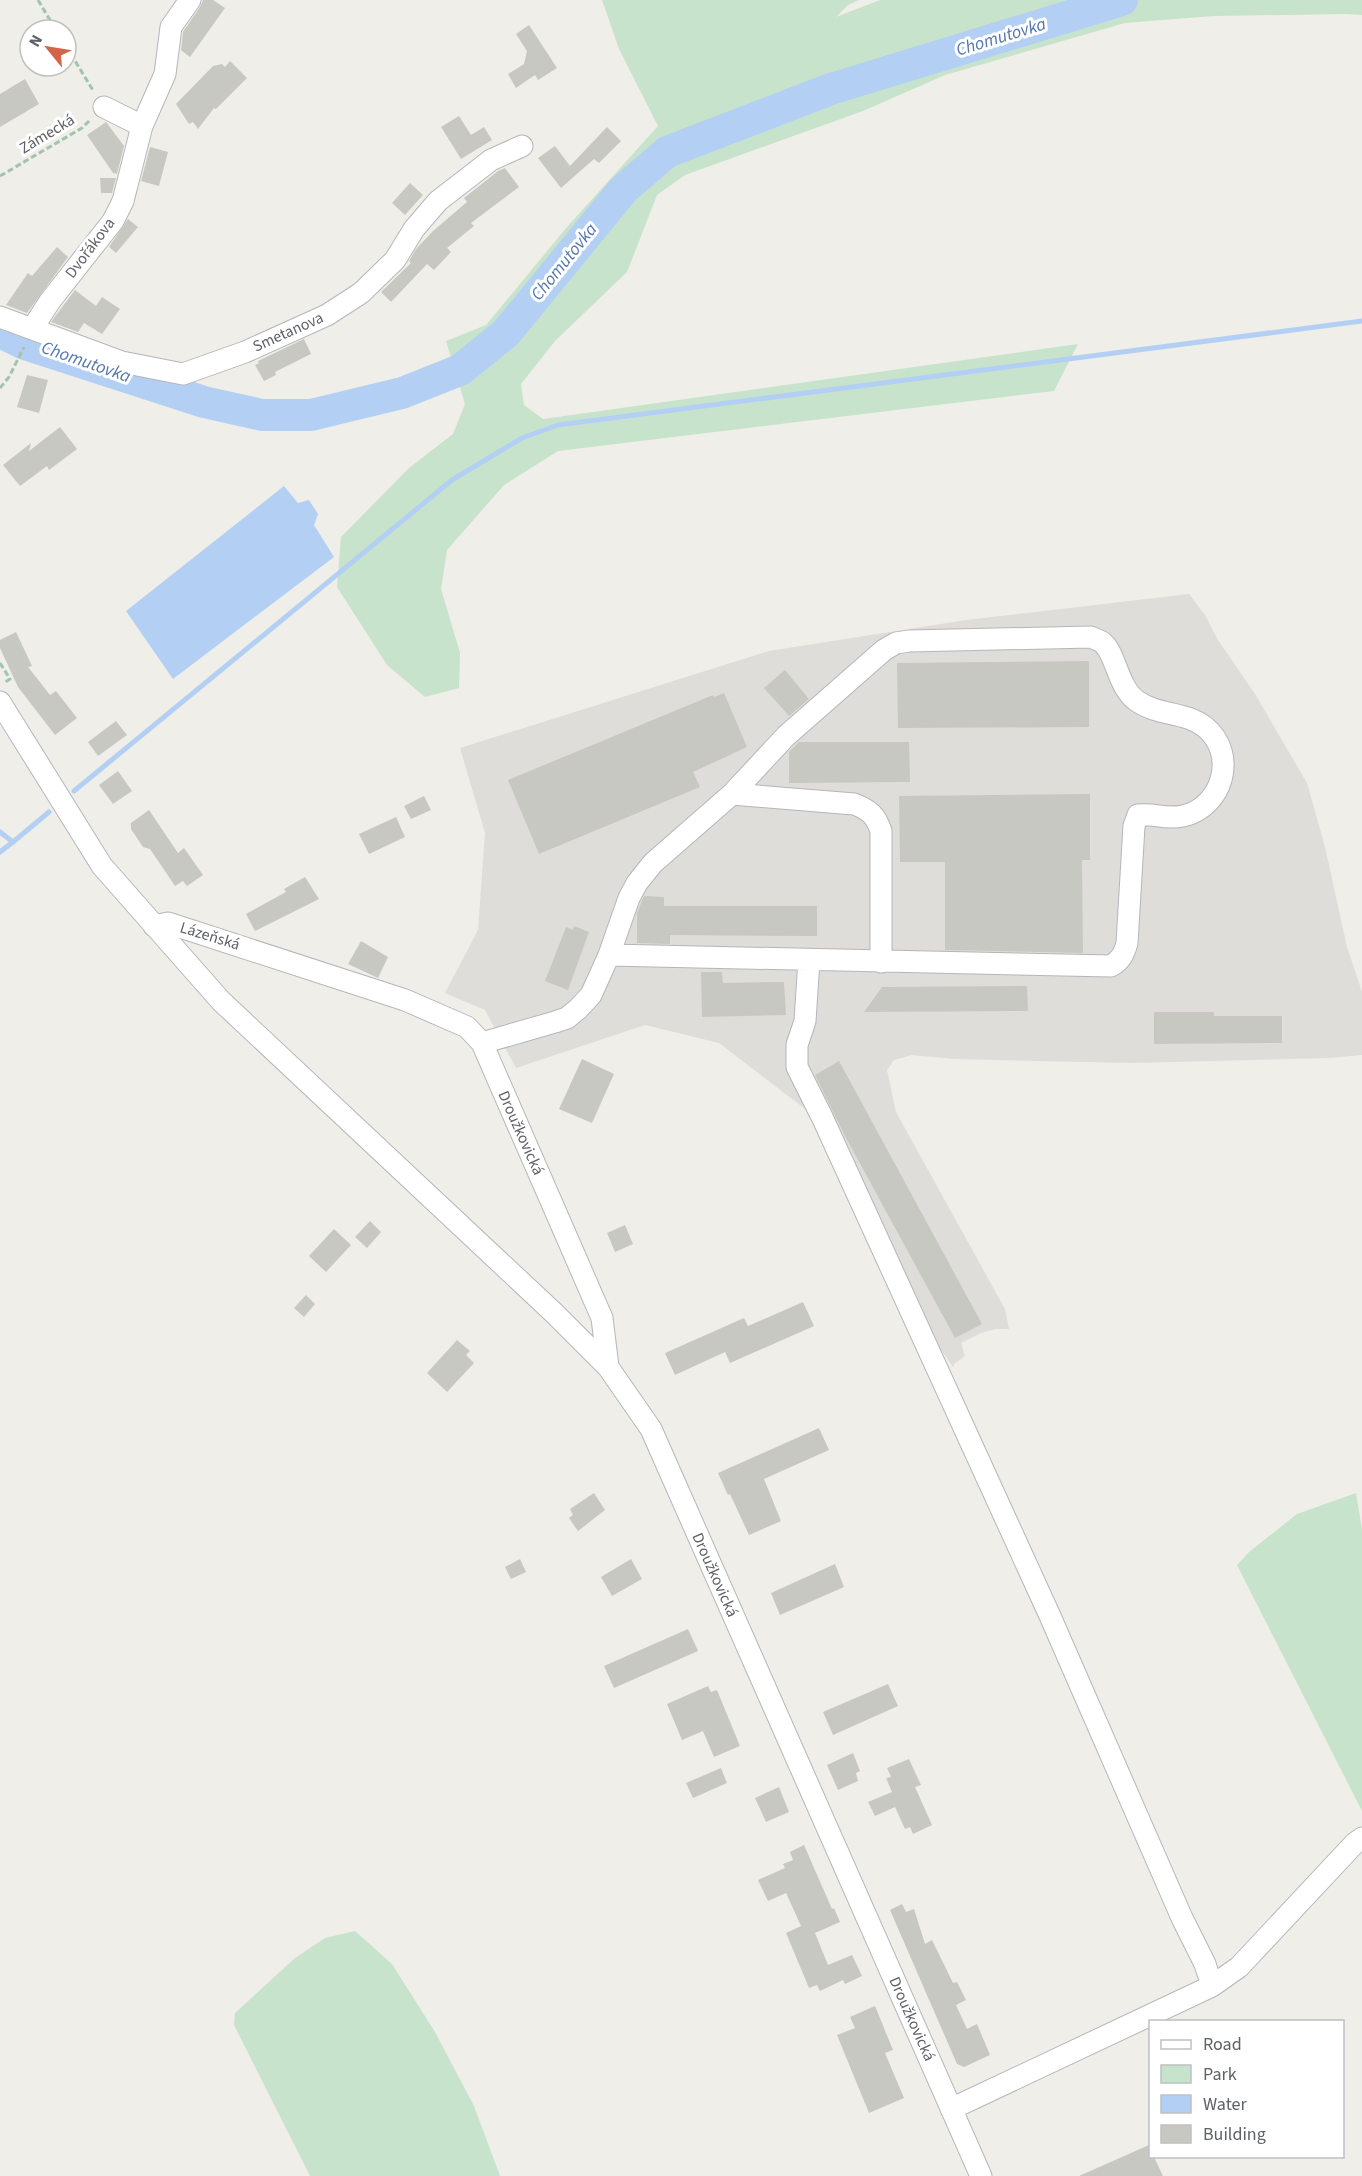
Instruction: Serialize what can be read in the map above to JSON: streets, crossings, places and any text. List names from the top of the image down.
{
  "streets": {
    "street": [
      "Dvořákova",
      "Smetanova",
      "Lázeňská",
      "Droužkovická"
    ],
    "path": ["Zámecká"]
  },
  "crossings": [
    ["Dvořákova", "Smetanova"],
    ["Lázeňská", "Droužkovická"]
  ],
  "water": ["Chomutovka"],
  "legend": [
    "Road",
    "Park",
    "Water",
    "Building"
  ],
  "north": "top left"
}
